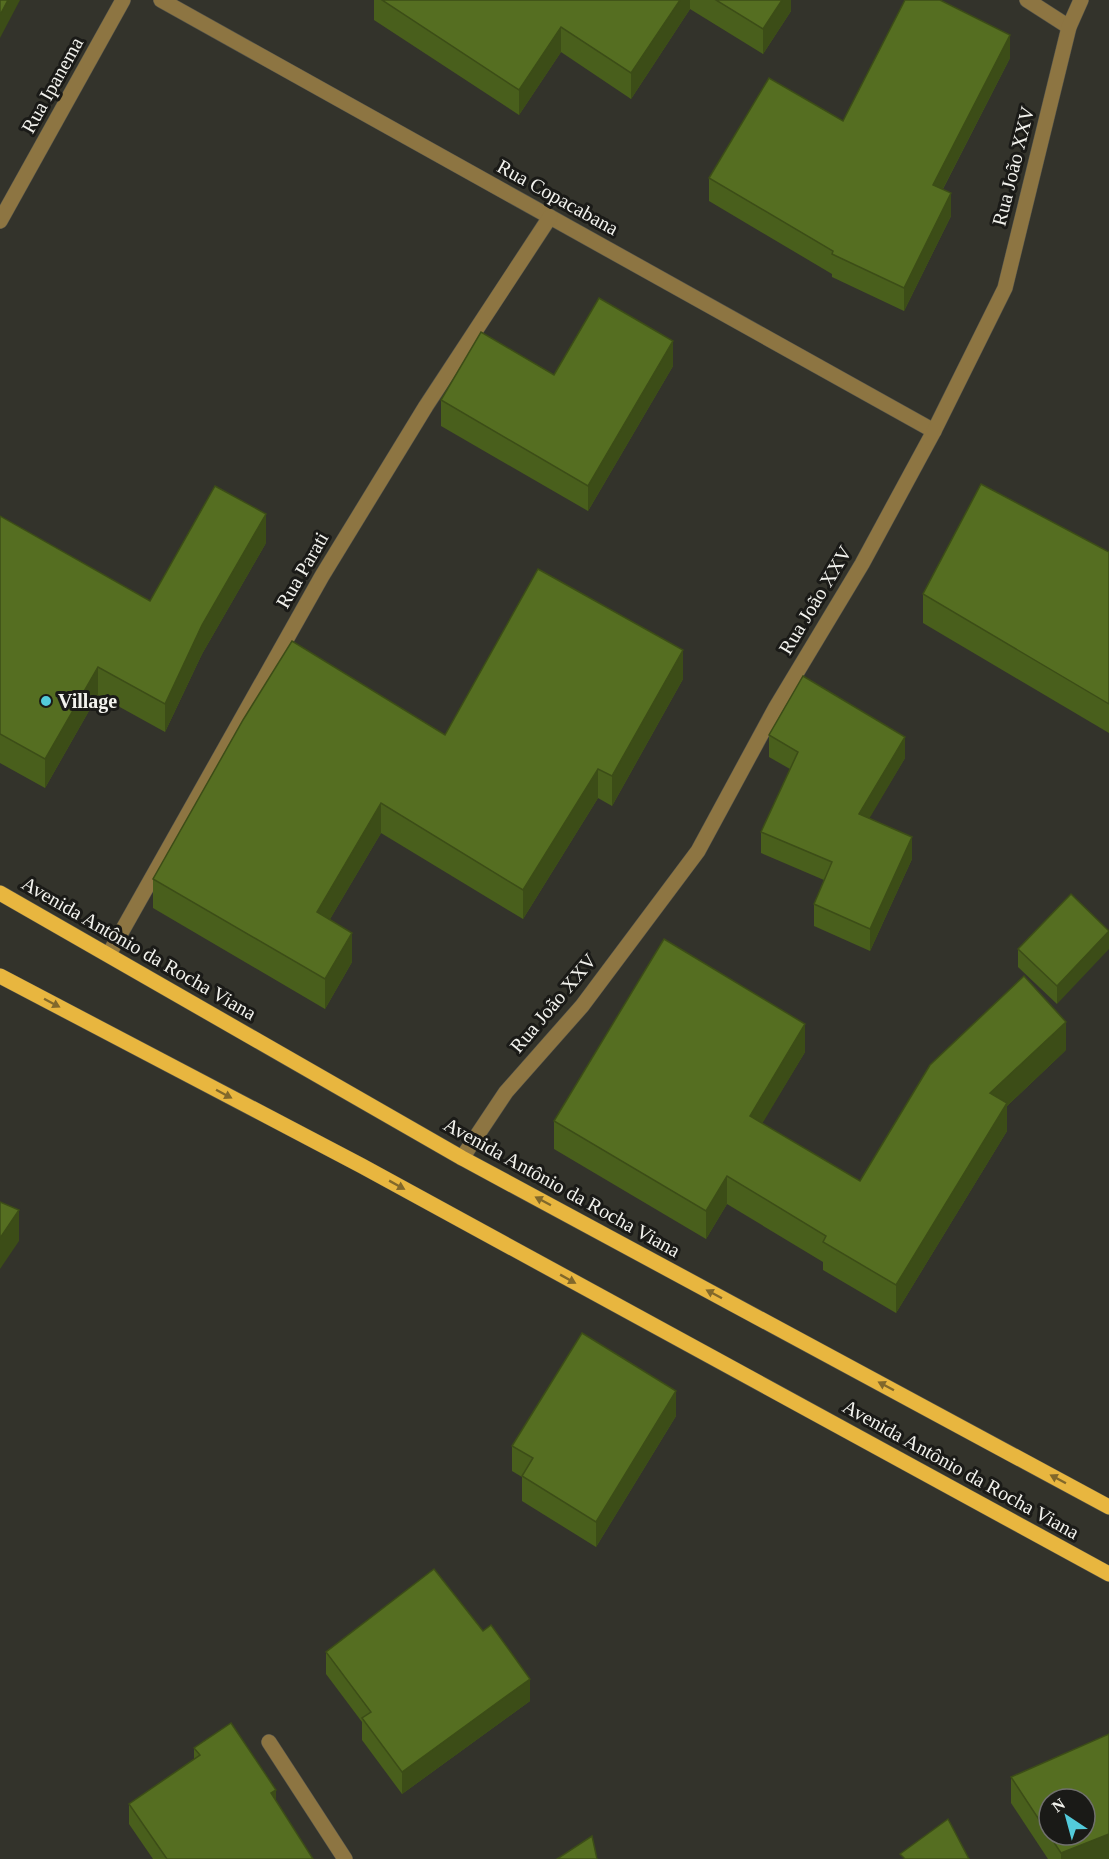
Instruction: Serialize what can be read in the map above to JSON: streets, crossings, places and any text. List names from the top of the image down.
{
  "streets": {
    "main road": ["Avenida Antônio da Rocha Viana"],
    "street": [
      "Rua Ipanema",
      "Rua João XXV",
      "Rua Copacabana",
      "Rua Parati"
    ]
  },
  "crossings": [
    ["Rua João XXV", "Rua Copacabana"],
    ["Rua João XXV", "Avenida Antônio da Rocha Viana"],
    ["Rua Copacabana", "Rua Parati"],
    ["Rua Parati", "Avenida Antônio da Rocha Viana"]
  ],
  "places": ["Village"],
  "north": "top left"
}
